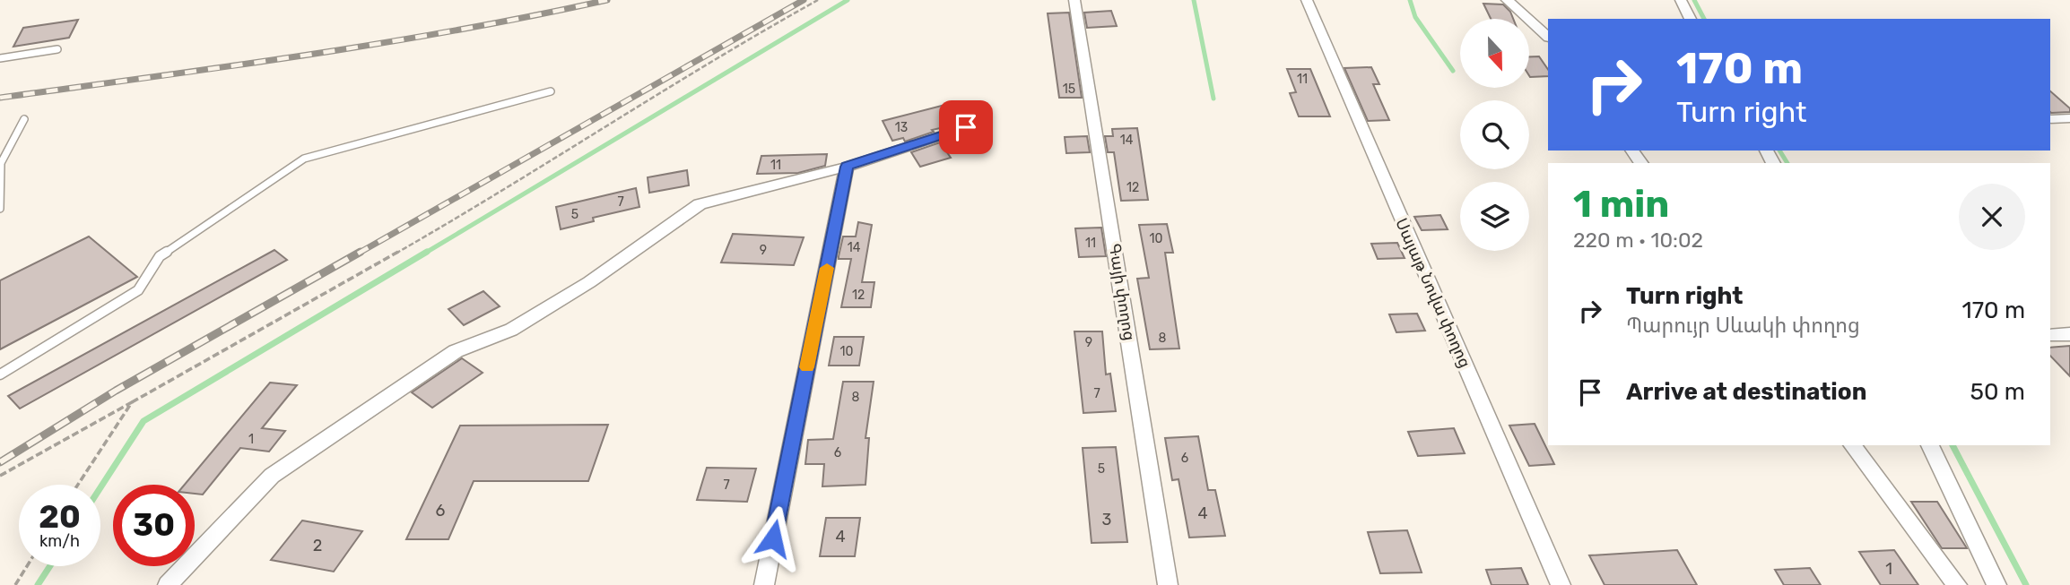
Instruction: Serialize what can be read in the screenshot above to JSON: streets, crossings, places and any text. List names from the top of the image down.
{
  "streets": {
    "street": ["Գայի փողոց", "Սայաթ Նովա փողոց"]
  },
  "house_numbers": [
    "11",
    "15",
    "13",
    "14",
    "11",
    "12",
    "7",
    "5",
    "10",
    "11",
    "14",
    "9",
    "12",
    "8",
    "9",
    "10",
    "7",
    "8",
    "1",
    "6",
    "6",
    "5",
    "7",
    "6",
    "4",
    "3",
    "4",
    "2",
    "1"
  ],
  "north": "bottom",
  "page": {
    "turn": ["170 m", "Turn right"],
    "heading": ["1 min", "220 m · 10:02"],
    "list": [
      {
        "name": "Turn right",
        "note": "Պարույր Սևակի փողոց",
        "value": "170 m"
      },
      {
        "name": "Arrive at destination",
        "value": "50 m"
      }
    ],
    "speed": "20 km/h",
    "limit": "30"
  }
}
